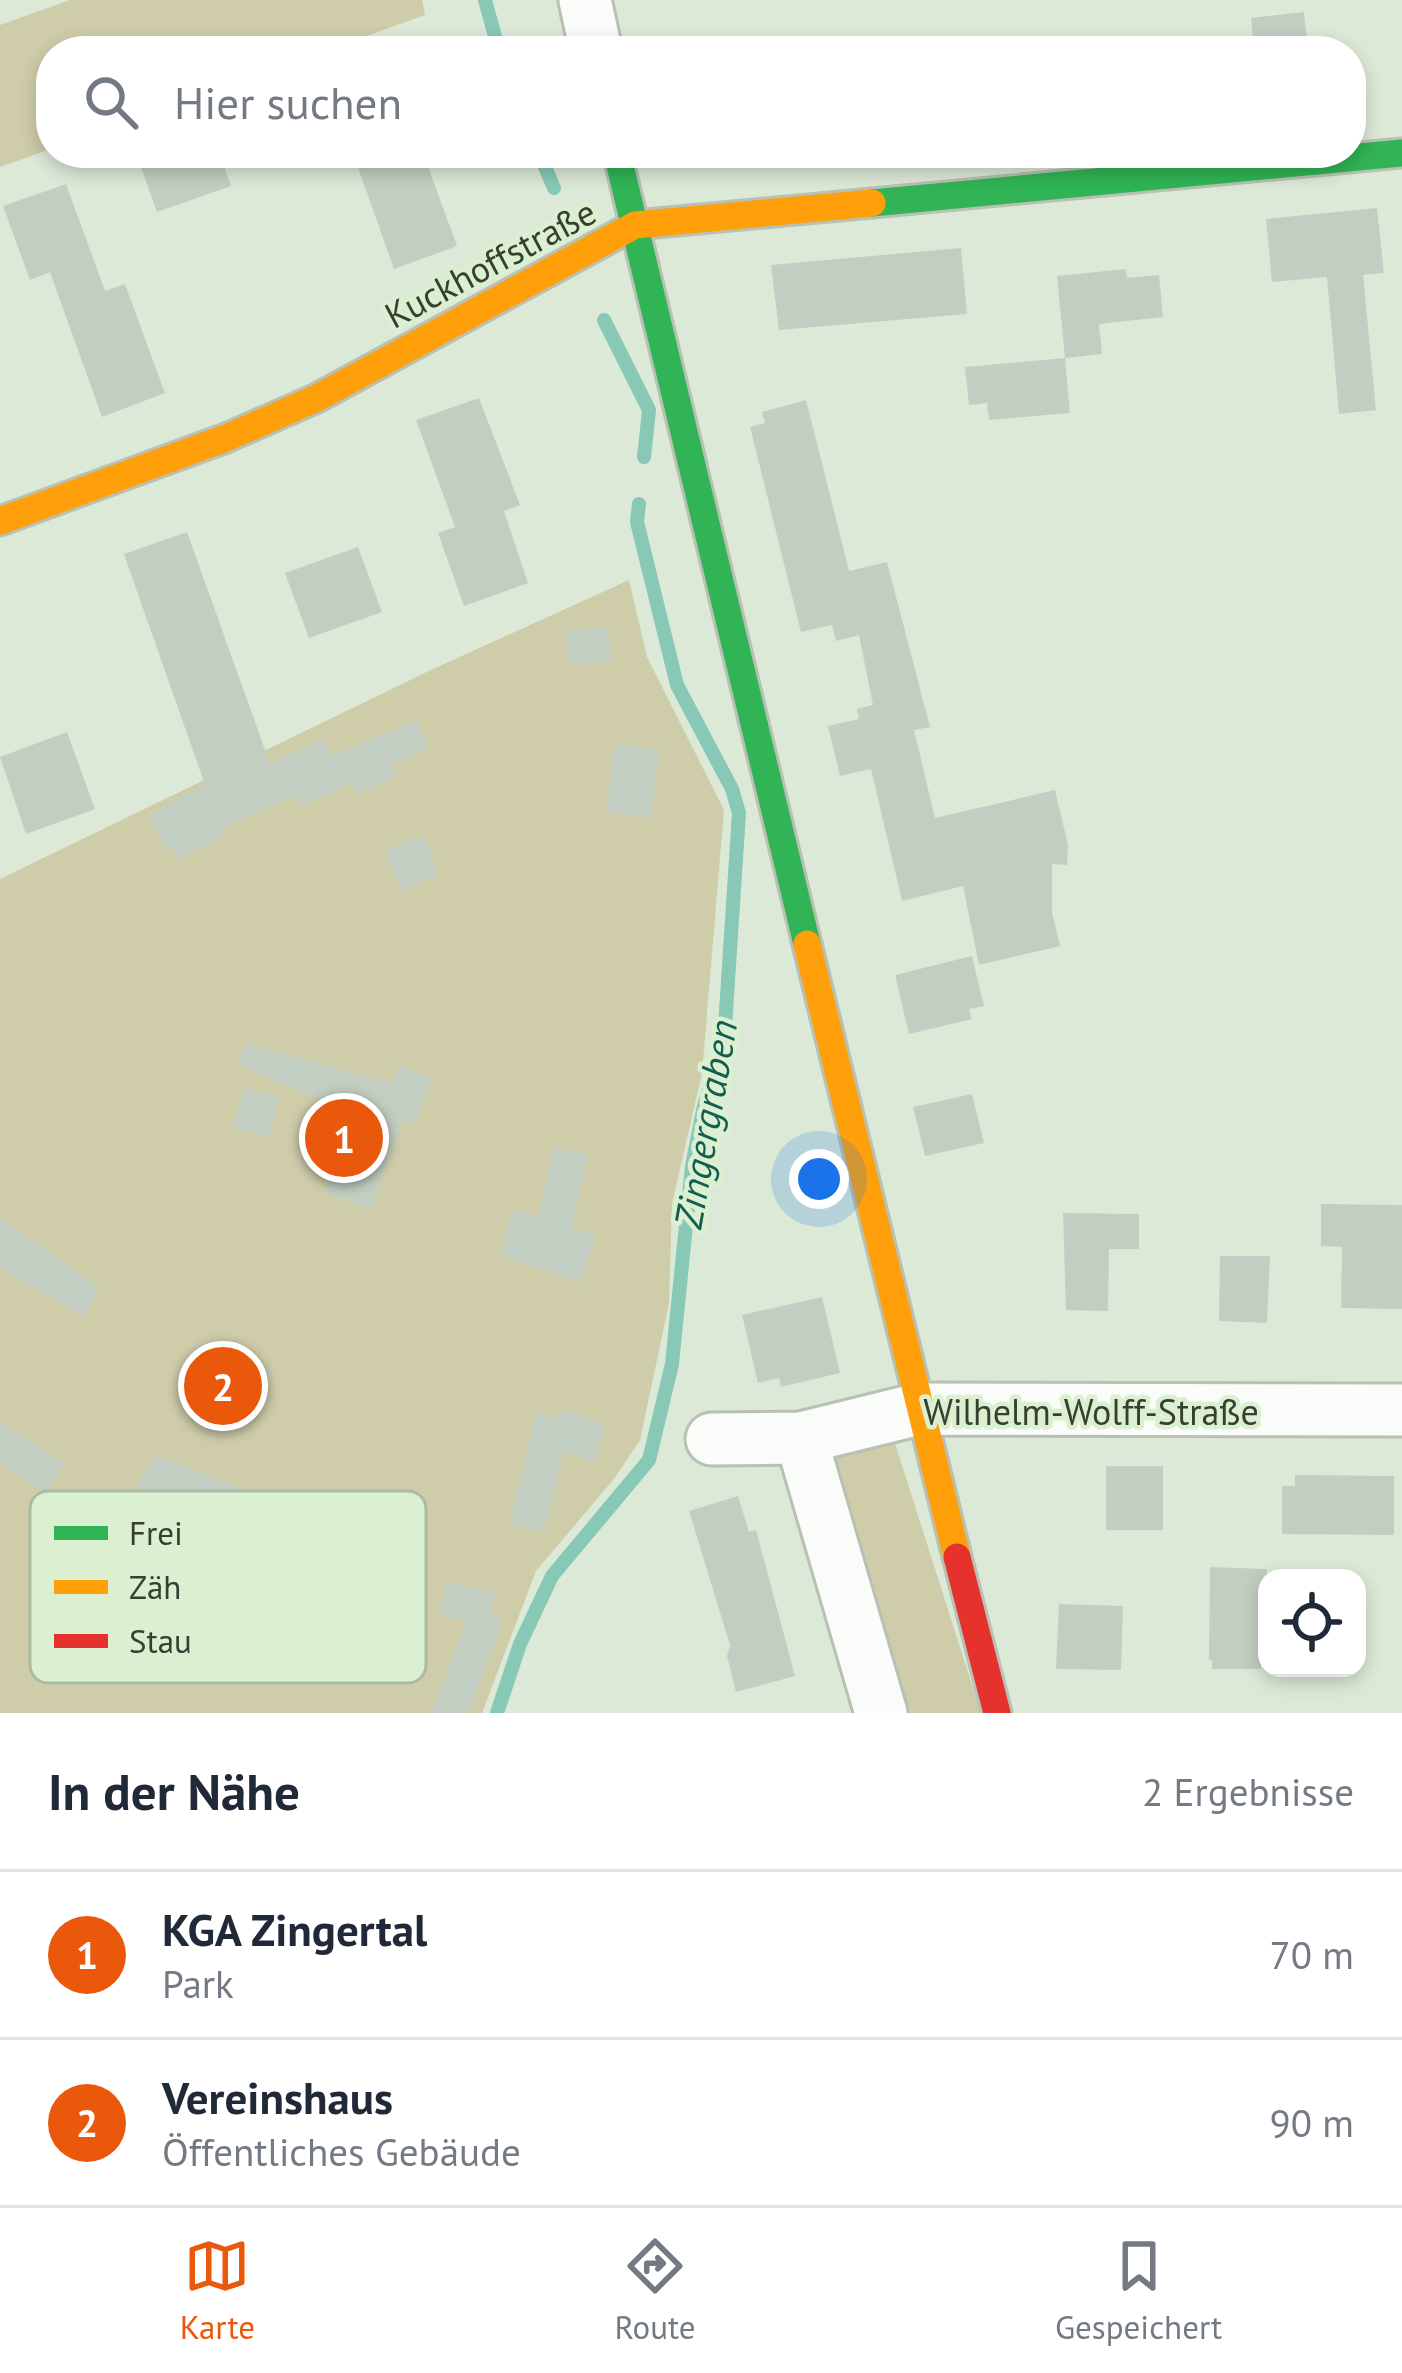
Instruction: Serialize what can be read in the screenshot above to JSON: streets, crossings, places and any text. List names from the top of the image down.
{
  "streets": {
    "street": ["Kuckhoffstraße", "Wilhelm-Wolff-Straße"]
  },
  "water": ["Zingergraben"],
  "legend": ["Frei", "Zäh", "Stau"],
  "page": {
    "search": "Hier suchen",
    "pins": ["1", "2"],
    "heading": ["In der Nähe", "2 Ergebnisse"],
    "list": [
      {
        "mark": "1",
        "name": "KGA Zingertal",
        "note": "Park",
        "value": "70 m"
      },
      {
        "mark": "2",
        "name": "Vereinshaus",
        "note": "Öffentliches Gebäude",
        "value": "90 m"
      }
    ],
    "nav": ["Karte", "Route", "Gespeichert"]
  }
}
